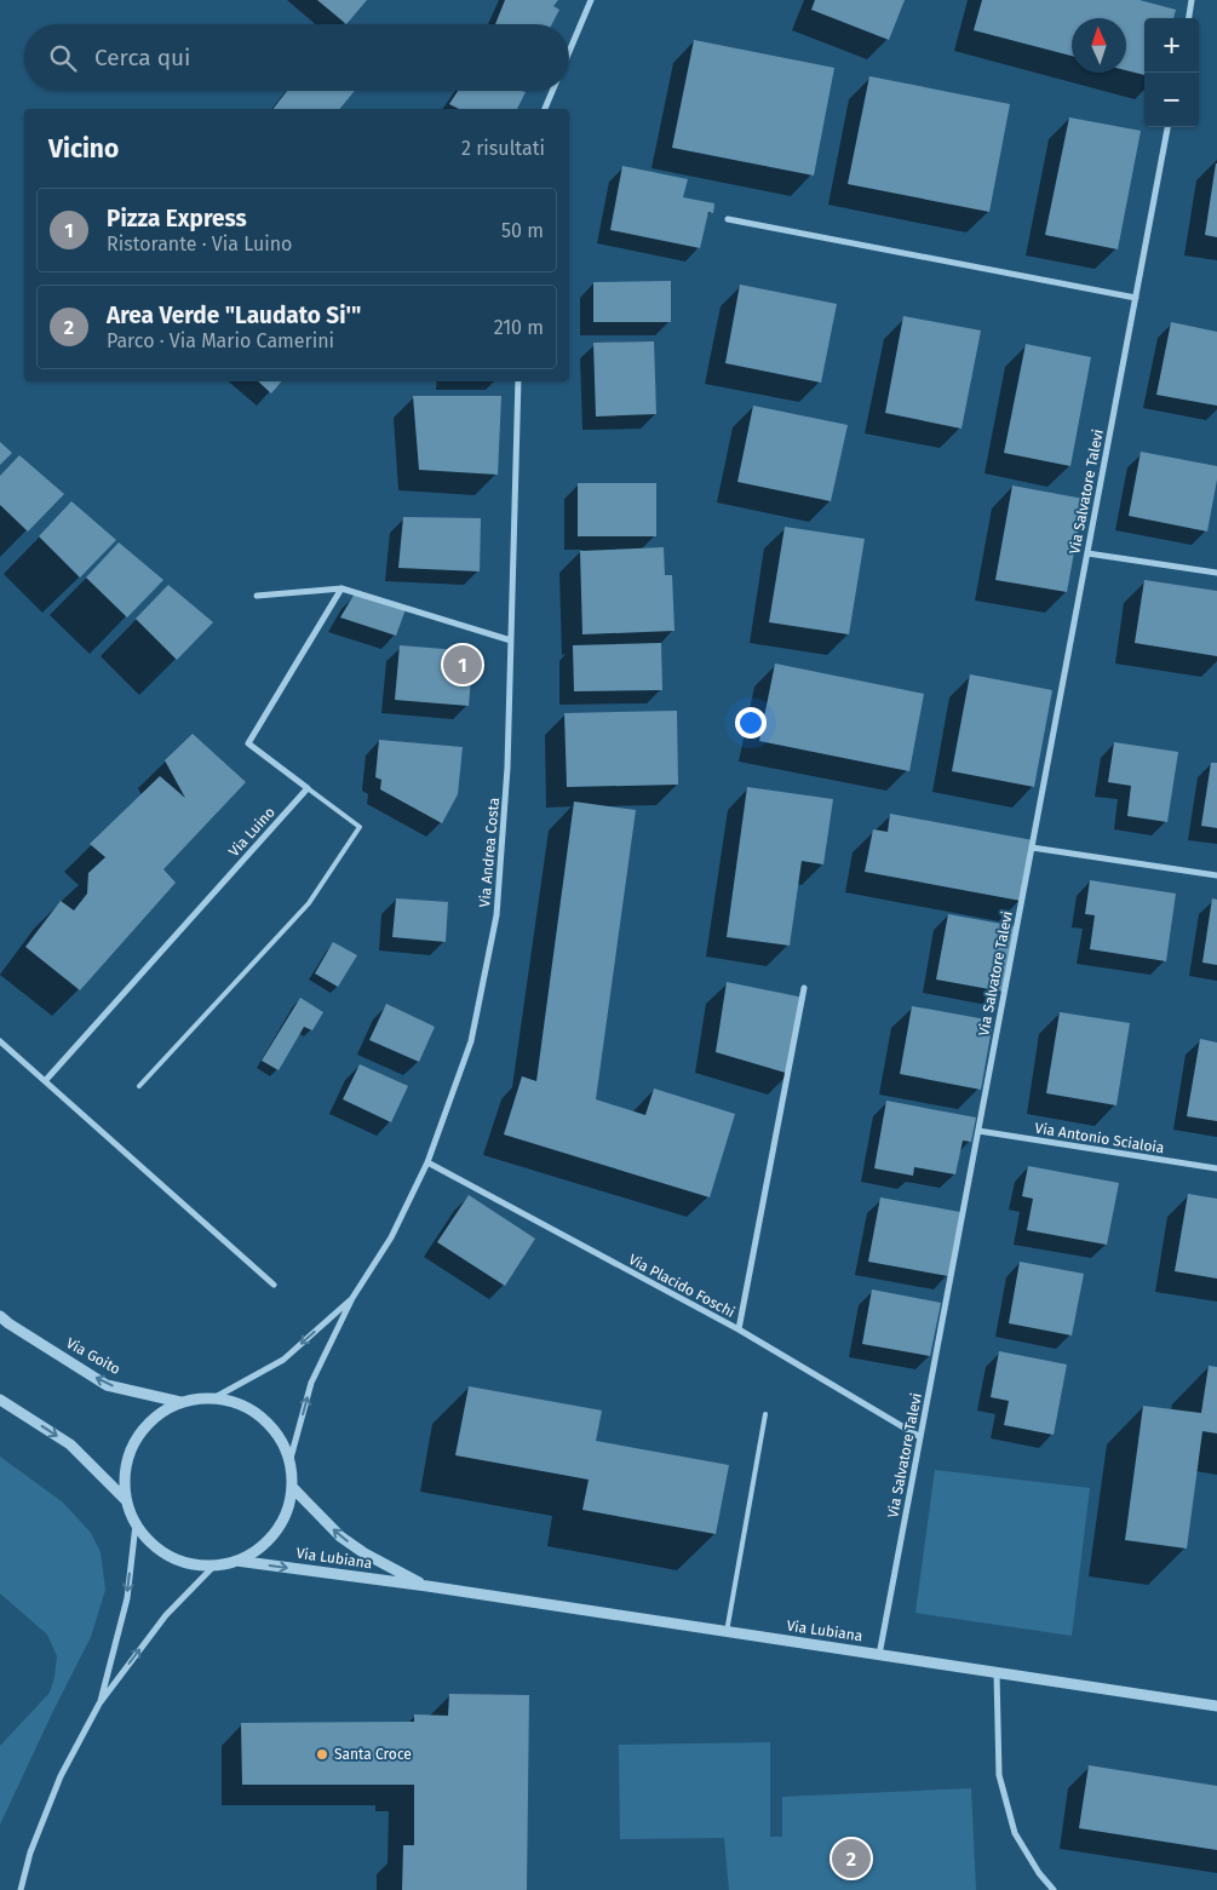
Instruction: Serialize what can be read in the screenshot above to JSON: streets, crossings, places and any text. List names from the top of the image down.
{
  "streets": {
    "street": [
      "Via Salvatore Talevi",
      "Via Luino",
      "Via Andrea Costa",
      "Via Antonio Scialoia",
      "Via Placido Foschi",
      "Via Goito",
      "Via Lubiana"
    ]
  },
  "crossings": [
    ["Via Salvatore Talevi", "Via Antonio Scialoia"],
    ["Via Salvatore Talevi", "Via Placido Foschi"],
    ["Via Salvatore Talevi", "Via Lubiana"],
    ["Via Andrea Costa", "Via Placido Foschi"],
    ["Via Andrea Costa", "Via Goito"],
    ["Via Andrea Costa", "Via Lubiana"],
    ["Via Goito", "Via Lubiana"]
  ],
  "places": ["Santa Croce"],
  "north": "top",
  "page": {
    "map_buttons": ["+", "−"],
    "search": "Cerca qui",
    "heading": ["Vicino", "2 risultati"],
    "list": [
      {
        "mark": "1",
        "name": "Pizza Express",
        "note": "Ristorante · Via Luino",
        "value": "50 m"
      },
      {
        "mark": "2",
        "name": "Area Verde \"Laudato Si'\"",
        "note": "Parco · Via Mario Camerini",
        "value": "210 m"
      }
    ],
    "pins": ["1", "2"]
  }
}
